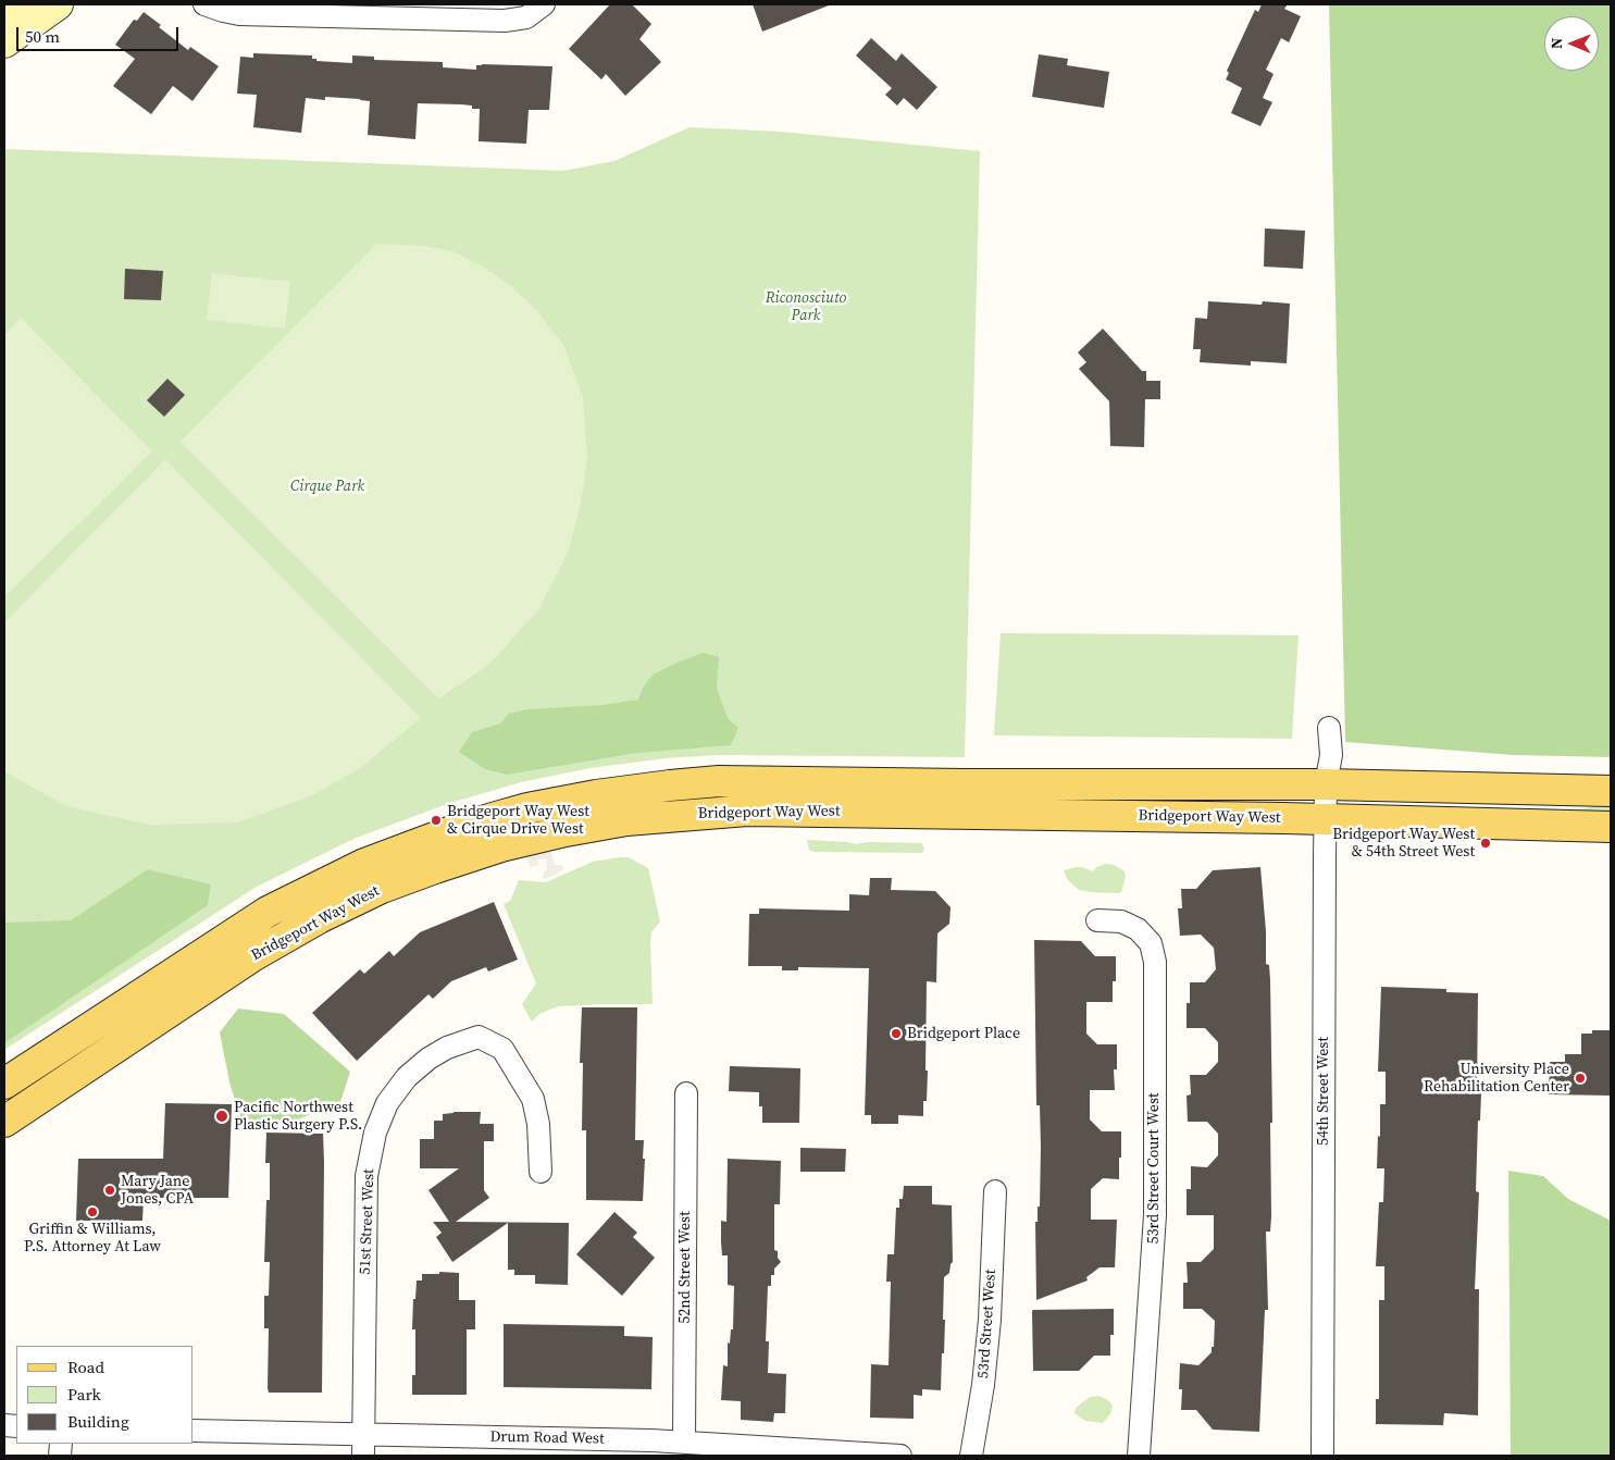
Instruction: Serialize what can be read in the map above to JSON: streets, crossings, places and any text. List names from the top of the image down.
{
  "streets": {
    "main road": ["Bridgeport Way West"],
    "street": [
      "54th Street West",
      "53rd Street Court West",
      "51st Street West",
      "52nd Street West",
      "53rd Street West",
      "Drum Road West"
    ]
  },
  "crossings": [
    ["Bridgeport Way West", "54th Street West"],
    ["51st Street West", "Drum Road West"],
    ["52nd Street West", "Drum Road West"]
  ],
  "parks": ["Riconosciuto Park", "Cirque Park"],
  "places": [
    "Bridgeport Way West & Cirque Drive West",
    "Bridgeport Way West & 54th Street West",
    "Bridgeport Place",
    "University Place Rehabilitation Center",
    "Pacific Northwest Plastic Surgery P.S.",
    "Mary Jane Jones, CPA",
    "Griffin & Williams, P.S. Attorney At Law"
  ],
  "legend": ["Road", "Park", "Building"],
  "scale_bar": "50 m",
  "north": "left"
}
